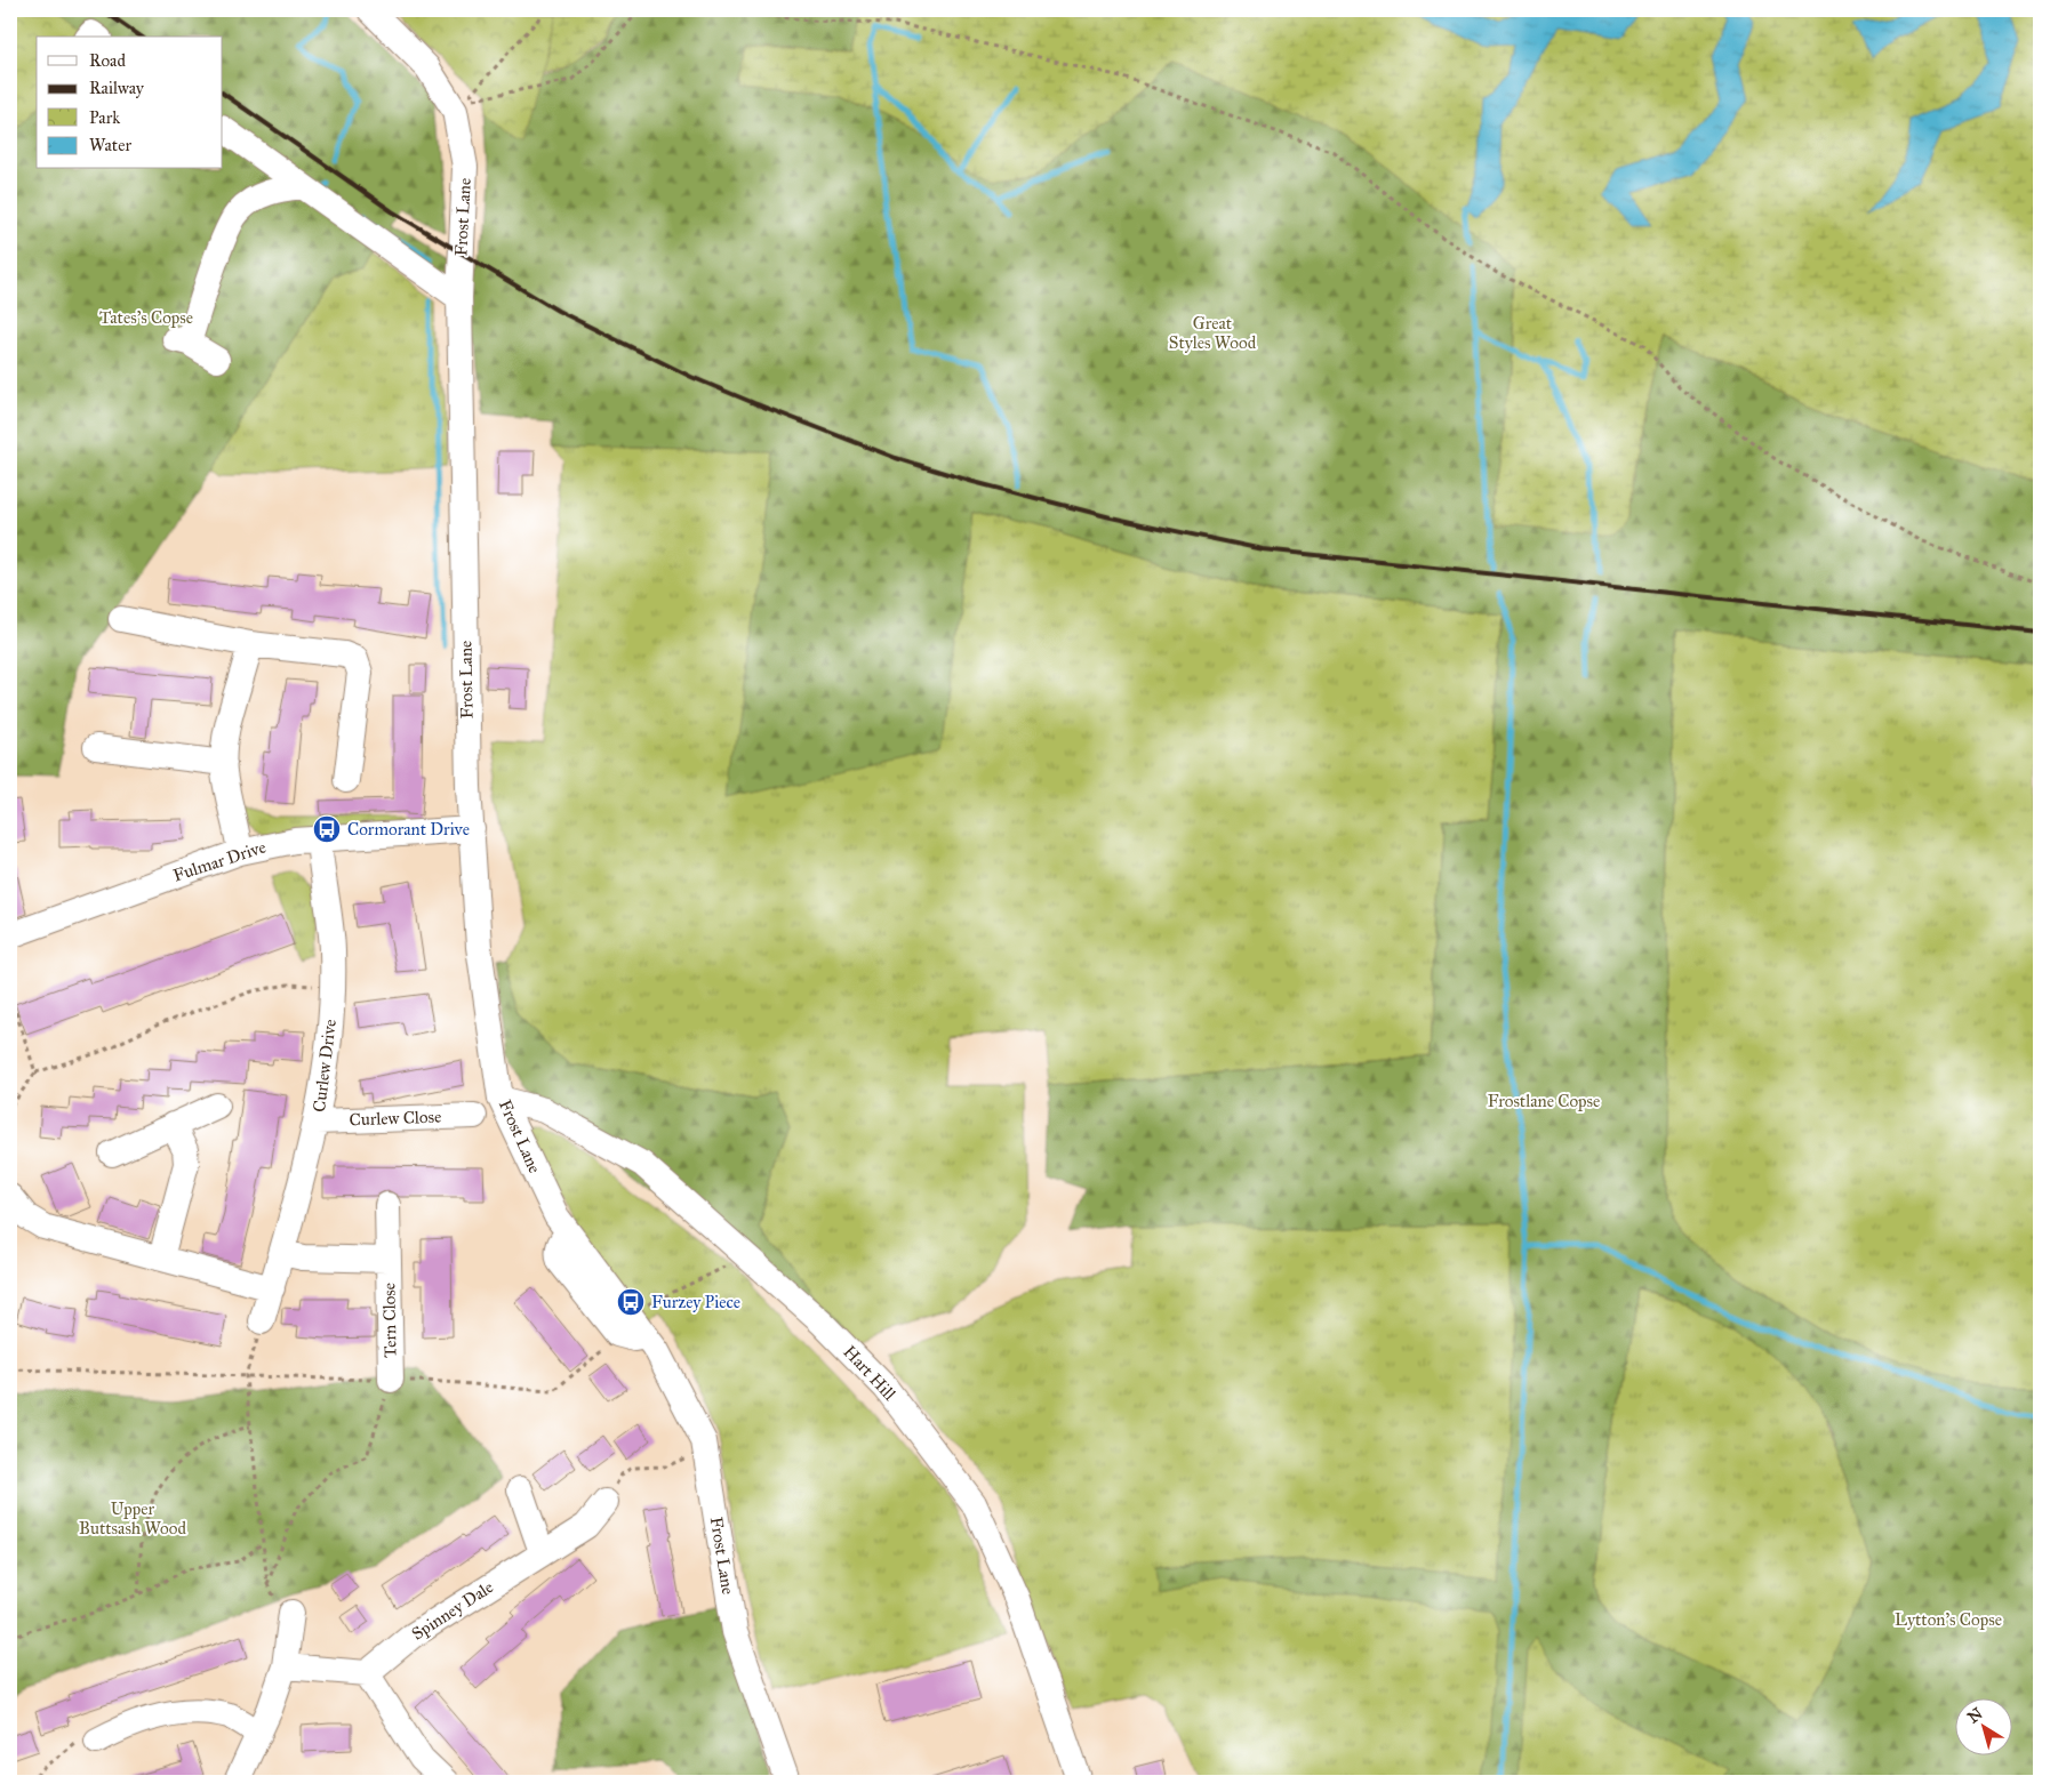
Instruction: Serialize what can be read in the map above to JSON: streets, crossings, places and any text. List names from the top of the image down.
{
  "streets": {
    "street": [
      "Frost Lane",
      "Fulmar Drive",
      "Curlew Drive",
      "Curlew Close",
      "Tern Close",
      "Hart Hill",
      "Spinney Dale"
    ]
  },
  "crossings": [
    ["Frost Lane", "Fulmar Drive"],
    ["Frost Lane", "Hart Hill"],
    ["Fulmar Drive", "Curlew Drive"],
    ["Curlew Drive", "Curlew Close"],
    ["Curlew Drive", "Tern Close"]
  ],
  "parks": [
    "Tates's Copse",
    "Great Styles Wood",
    "Frostlane Copse",
    "Upper Buttsash Wood",
    "Lytton's Copse"
  ],
  "places": {
    "bus stop": ["Cormorant Drive", "Furzey Piece"]
  },
  "legend": [
    "Road",
    "Railway",
    "Park",
    "Water"
  ],
  "north": "top left"
}
